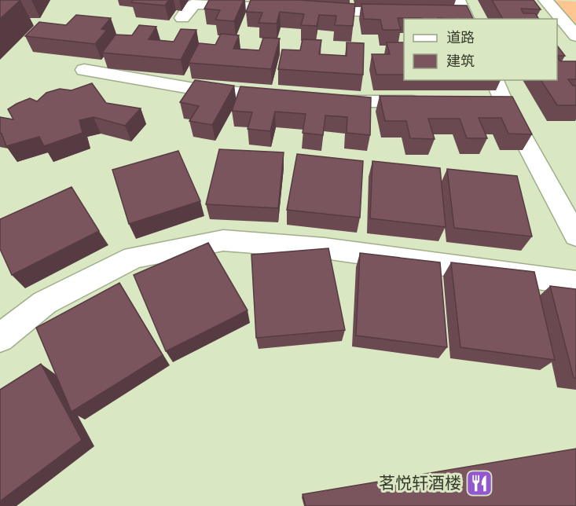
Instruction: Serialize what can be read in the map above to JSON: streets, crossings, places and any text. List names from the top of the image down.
{
  "places": {
    "restaurant": ["茗悦轩酒楼"]
  },
  "legend": ["道路", "建筑"]
}
